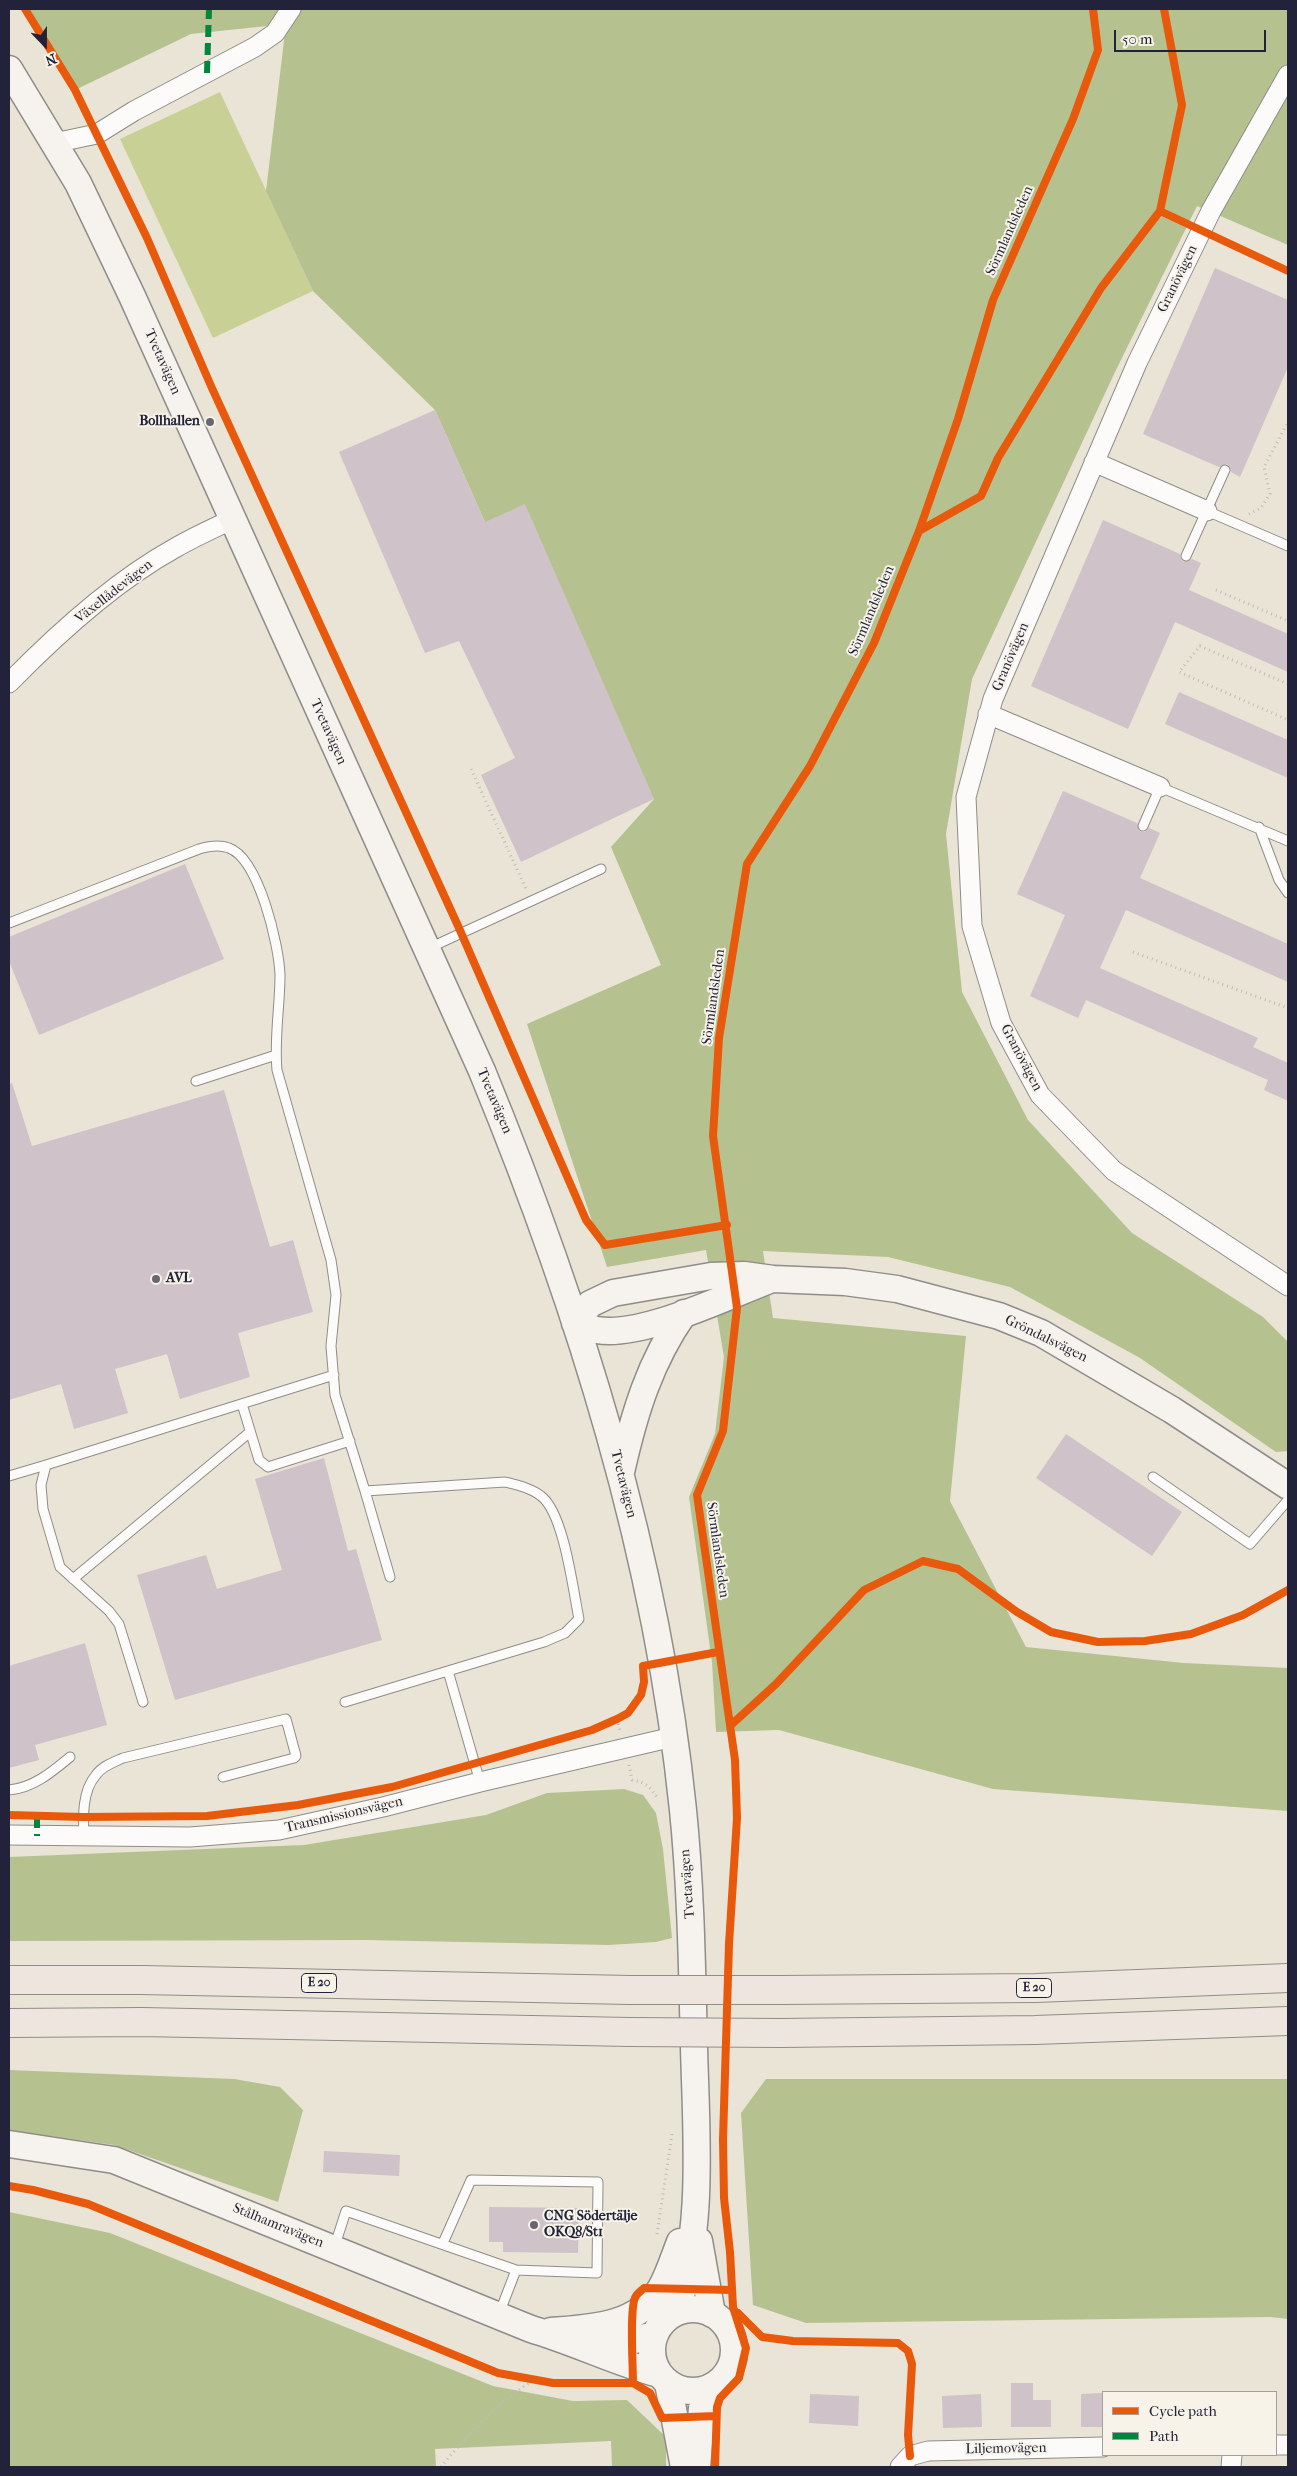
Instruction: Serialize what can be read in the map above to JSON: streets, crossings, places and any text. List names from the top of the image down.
{
  "streets": {
    "highway": ["E 20"],
    "main road": ["Tvetavägen", "Gröndalsvägen", "Stålhamravägen"],
    "street": [
      "Granövägen",
      "Växellådevägen",
      "Transmissionsvägen",
      "Liljemovägen"
    ],
    "cycle path": ["Sörmlandsleden"]
  },
  "crossings": [
    ["Tvetavägen", "Växellådevägen"],
    ["Tvetavägen", "Gröndalsvägen"],
    ["Tvetavägen", "Transmissionsvägen"],
    ["Tvetavägen", "Stålhamravägen"]
  ],
  "places": ["Bollhallen", "AVL", "CNG Södertälje OKQ8/St1"],
  "legend": ["Cycle path", "Path"],
  "scale_bar": "50 m",
  "north": "bottom"
}
